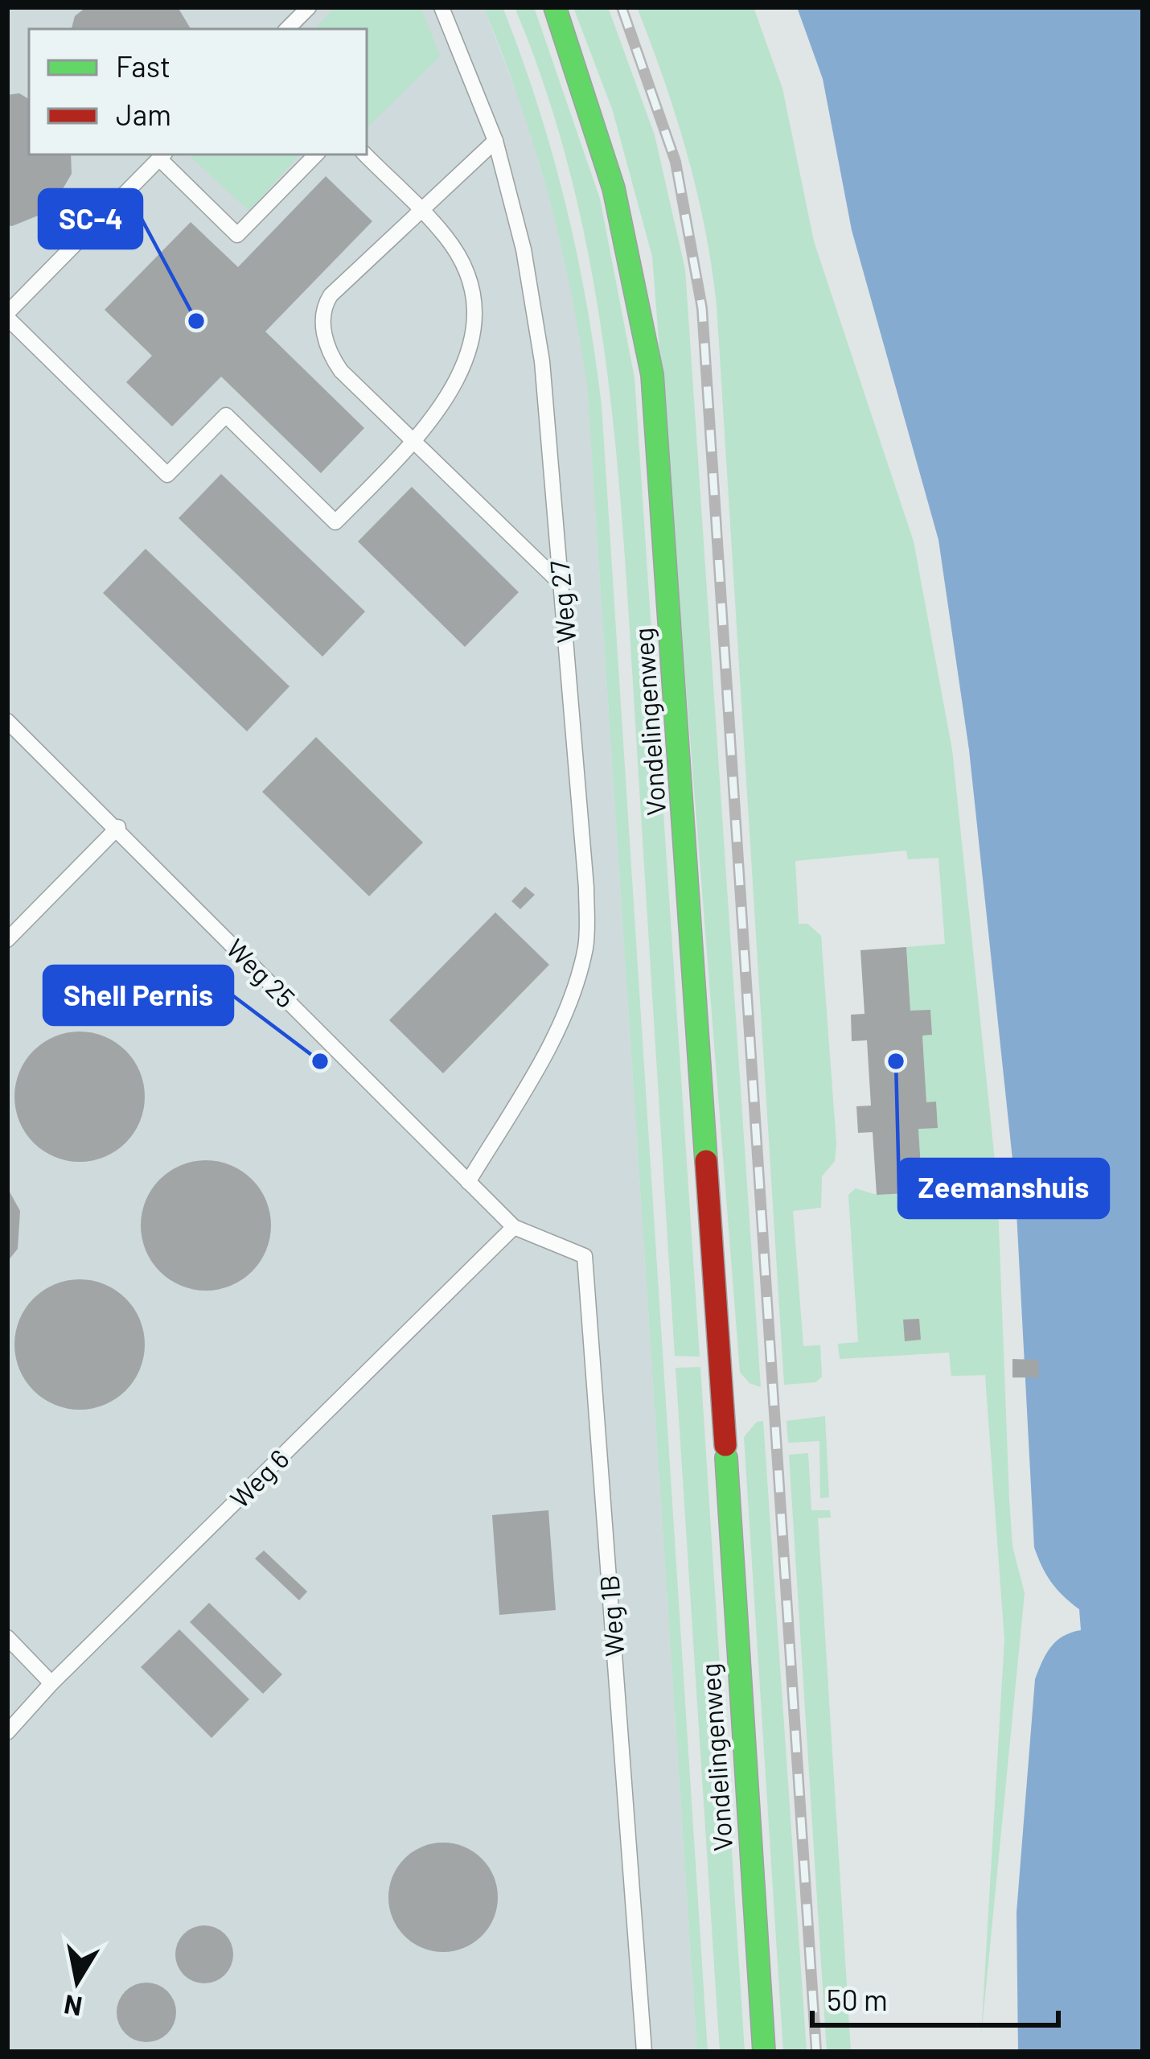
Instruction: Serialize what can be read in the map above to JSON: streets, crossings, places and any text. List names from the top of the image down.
{
  "streets": {
    "street": ["Vondelingenweg"],
    "lane": [
      "Weg 27",
      "Weg 25",
      "Weg 6",
      "Weg 1B"
    ]
  },
  "crossings": [
    ["Weg 27", "Weg 25"],
    ["Weg 25", "Weg 6"],
    ["Weg 25", "Weg 1B"],
    ["Weg 6", "Weg 1B"]
  ],
  "places": ["SC-4", "Shell Pernis", "Zeemanshuis"],
  "legend": ["Fast", "Jam"],
  "scale_bar": "50 m",
  "north": "bottom"
}
